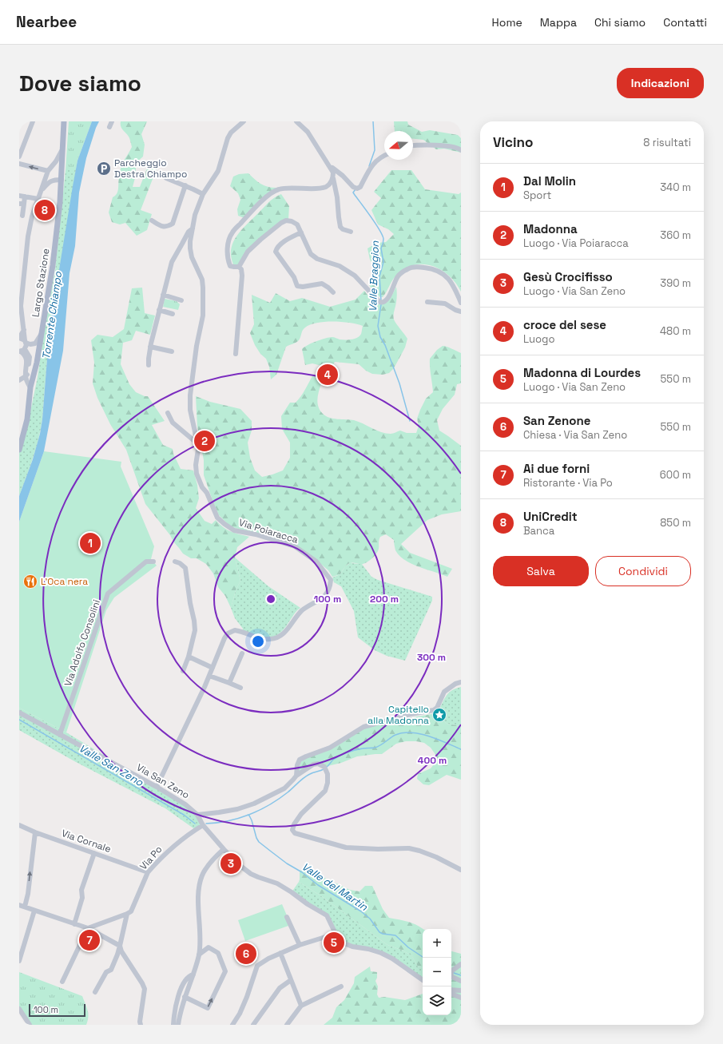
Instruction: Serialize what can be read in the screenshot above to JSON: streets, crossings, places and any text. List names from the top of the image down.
{
  "streets": {
    "main road": ["Largo Stazione"],
    "street": [
      "Via Poiaracca",
      "Via Adolfo Consolini",
      "Via San Zeno",
      "Via Cornale",
      "Via Po"
    ]
  },
  "crossings": [
    ["Via Poiaracca", "Via San Zeno"],
    ["Via Adolfo Consolini", "Via San Zeno"],
    ["Via San Zeno", "Via Po"],
    ["Via Cornale", "Via Po"]
  ],
  "water": [
    "Valle Braggion",
    "Torrente Chiampo",
    "Valle San Zeno",
    "Valle del Martin"
  ],
  "places": {
    "parking": ["Parcheggio Destra Chiampo"],
    "restaurant": ["L'Oca nera"],
    "place": ["Capitello alla Madonna"]
  },
  "scale_bar": "100 m",
  "north": "left",
  "page": {
    "header": "Nearbee",
    "nav": [
      "Home",
      "Mappa",
      "Chi siamo",
      "Contatti"
    ],
    "buttons": [
      "Indicazioni",
      ["Salva", "Condividi"]
    ],
    "title": "Dove siamo",
    "heading": ["Vicino", "8 risultati"],
    "list": [
      {
        "mark": "1",
        "name": "Dal Molin",
        "note": "Sport",
        "value": "340 m"
      },
      {
        "mark": "2",
        "name": "Madonna",
        "note": "Luogo · Via Poiaracca",
        "value": "360 m"
      },
      {
        "mark": "3",
        "name": "Gesù Crocifisso",
        "note": "Luogo · Via San Zeno",
        "value": "390 m"
      },
      {
        "mark": "4",
        "name": "croce del sese",
        "note": "Luogo",
        "value": "480 m"
      },
      {
        "mark": "5",
        "name": "Madonna di Lourdes",
        "note": "Luogo · Via San Zeno",
        "value": "550 m"
      },
      {
        "mark": "6",
        "name": "San Zenone",
        "note": "Chiesa · Via San Zeno",
        "value": "550 m"
      },
      {
        "mark": "7",
        "name": "Ai due forni",
        "note": "Ristorante · Via Po",
        "value": "600 m"
      },
      {
        "mark": "8",
        "name": "UniCredit",
        "note": "Banca",
        "value": "850 m"
      }
    ],
    "pins": [
      "8",
      "4",
      "2",
      "1",
      "3",
      "7",
      "5",
      "6"
    ],
    "map_buttons": ["+", "−"],
    "scale": "100 m"
  },
  "rings": [
    "100 m",
    "200 m",
    "300 m",
    "400 m"
  ]
}
